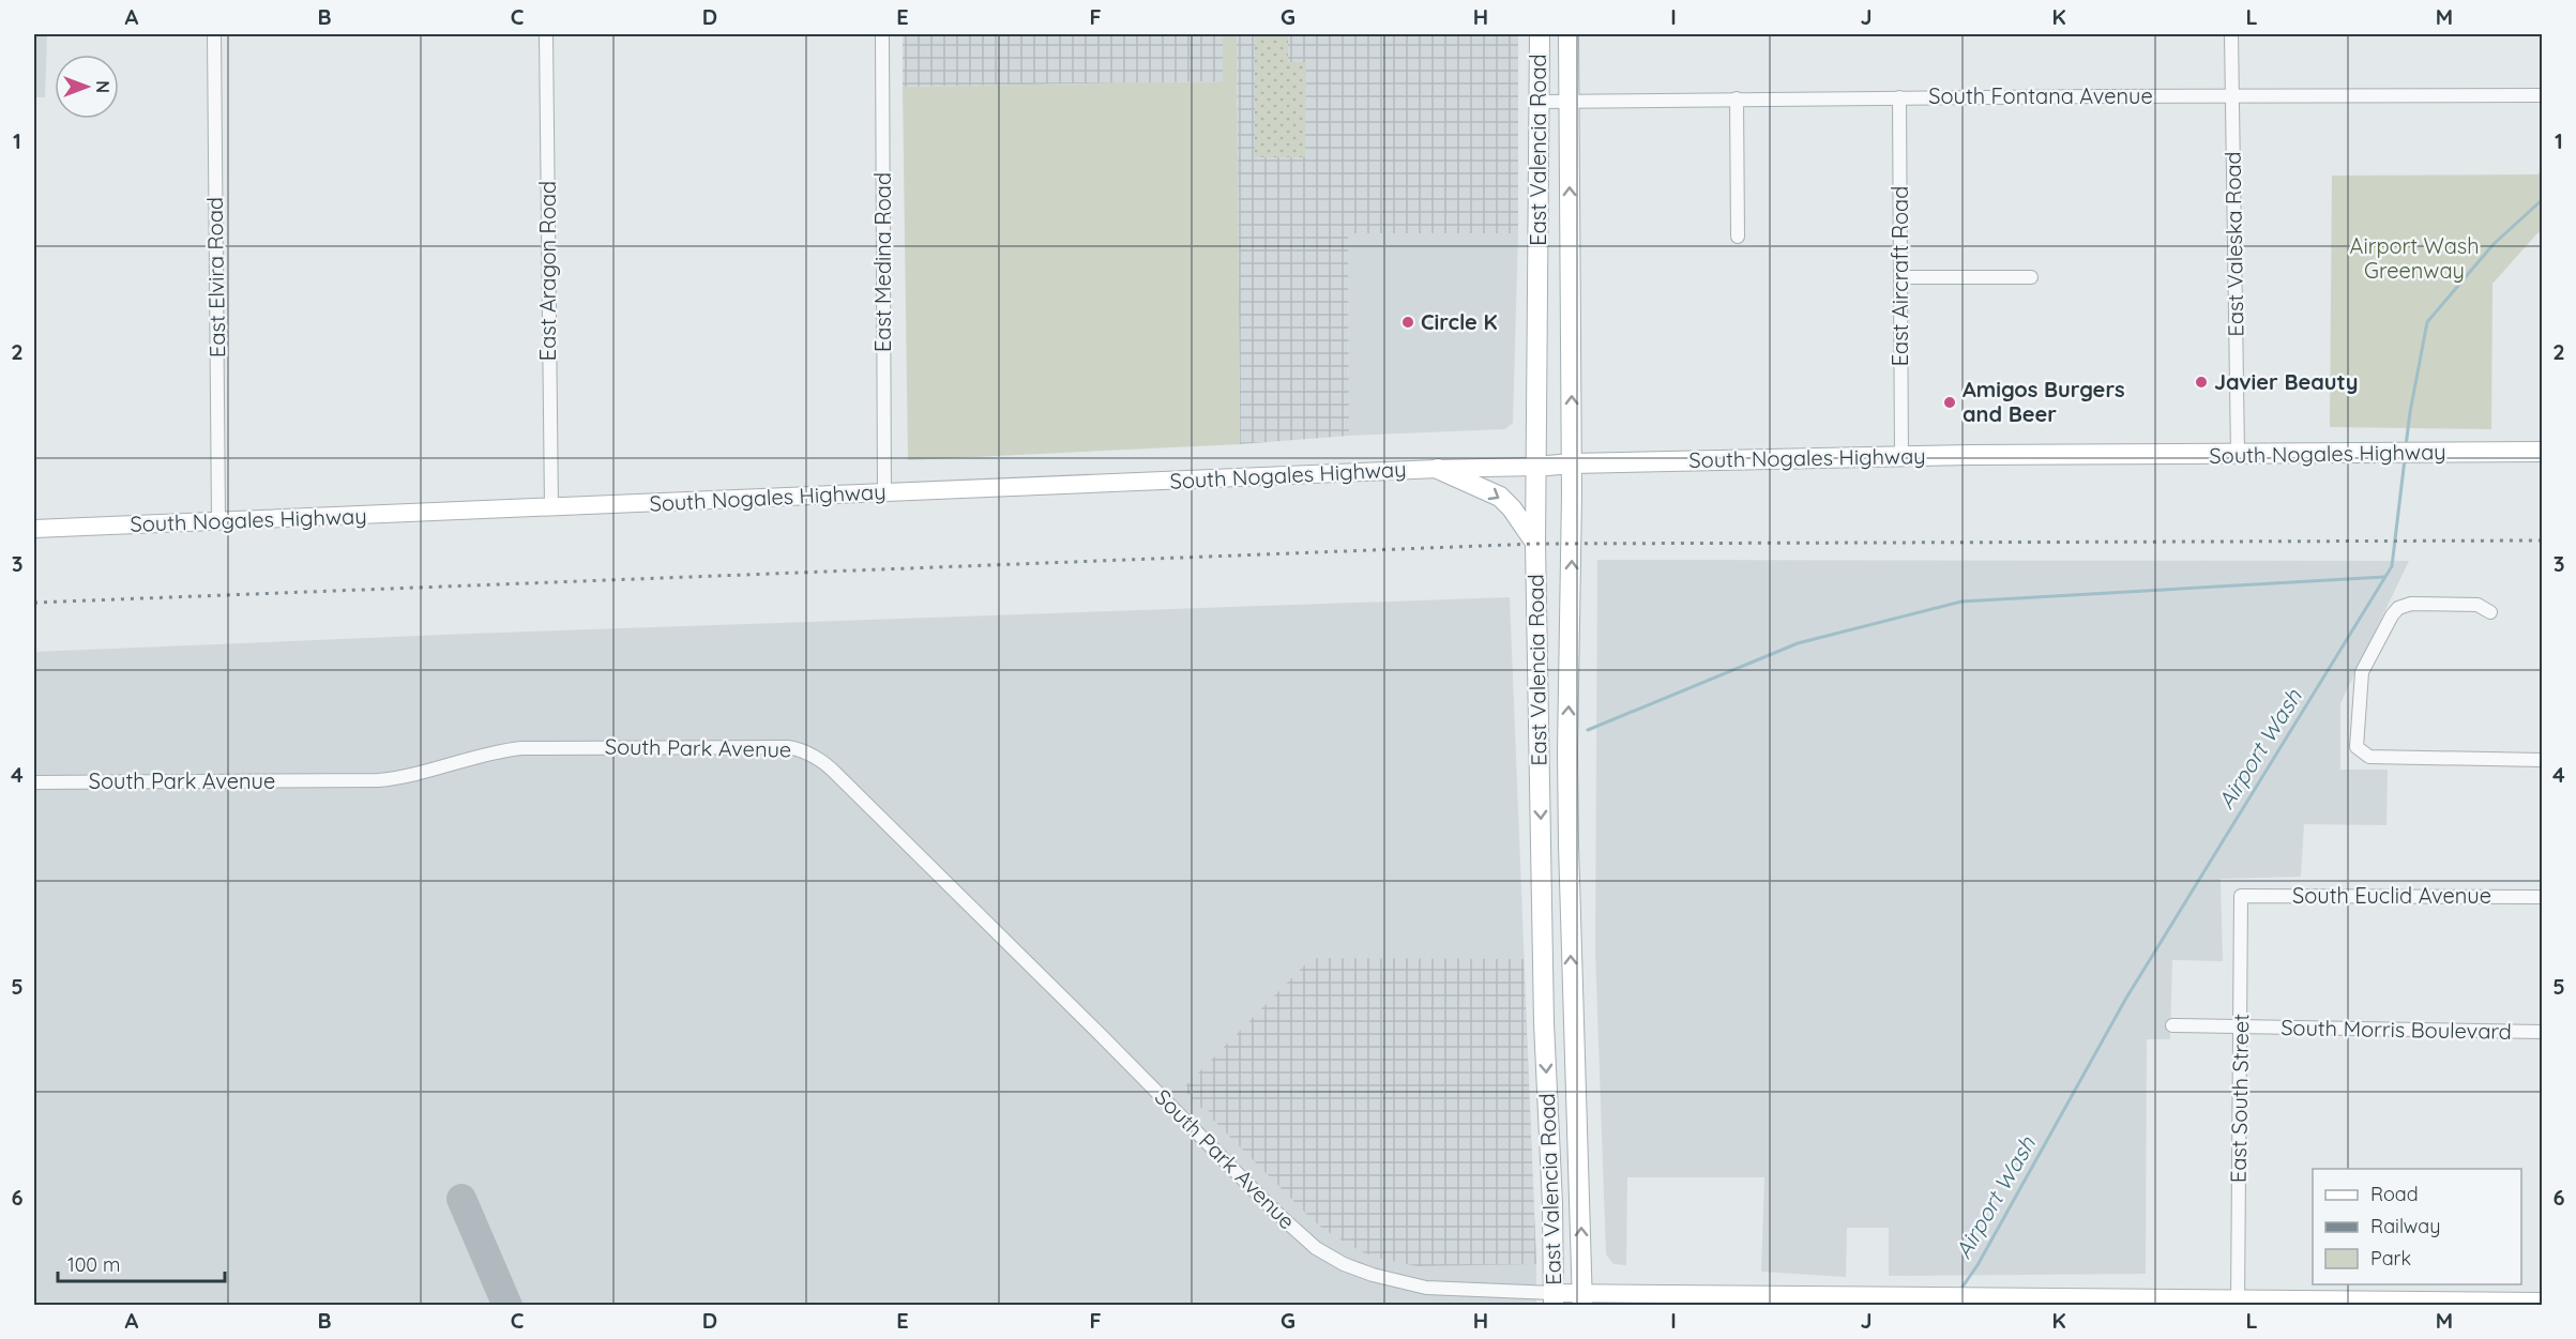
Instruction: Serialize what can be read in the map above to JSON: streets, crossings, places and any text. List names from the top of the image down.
{
  "streets": {
    "main road": ["East Valencia Road", "South Nogales Highway", "South Park Avenue"],
    "street": [
      "South Fontana Avenue",
      "East Valeska Road",
      "East Medina Road",
      "East Aragon Road",
      "East Aircraft Road",
      "East Elvira Road",
      "South Euclid Avenue",
      "South Morris Boulevard",
      "East South Street"
    ]
  },
  "crossings": [
    ["South Fontana Avenue", "East Valencia Road"],
    ["South Fontana Avenue", "East Valeska Road"],
    ["South Fontana Avenue", "East Aircraft Road"],
    ["East Valencia Road", "South Nogales Highway"],
    ["East Valencia Road", "South Park Avenue"],
    ["East Valeska Road", "South Nogales Highway"],
    ["East Medina Road", "South Nogales Highway"],
    ["East Aragon Road", "South Nogales Highway"],
    ["East Aircraft Road", "South Nogales Highway"],
    ["East Elvira Road", "South Nogales Highway"],
    ["South Park Avenue", "East South Street"],
    ["South Euclid Avenue", "East South Street"],
    ["South Morris Boulevard", "East South Street"]
  ],
  "water": ["Airport Wash"],
  "parks": ["Airport Wash Greenway"],
  "places": ["Circle K", "Javier Beauty", "Amigos Burgers and Beer"],
  "legend": ["Road", "Railway", "Park"],
  "scale_bar": "100 m",
  "north": "right",
  "grid": {
    "columns": [
      "A",
      "B",
      "C",
      "D",
      "E",
      "F",
      "G",
      "H",
      "I",
      "J",
      "K",
      "L",
      "M"
    ],
    "rows": [
      "1",
      "2",
      "3",
      "4",
      "5",
      "6"
    ]
  }
}
